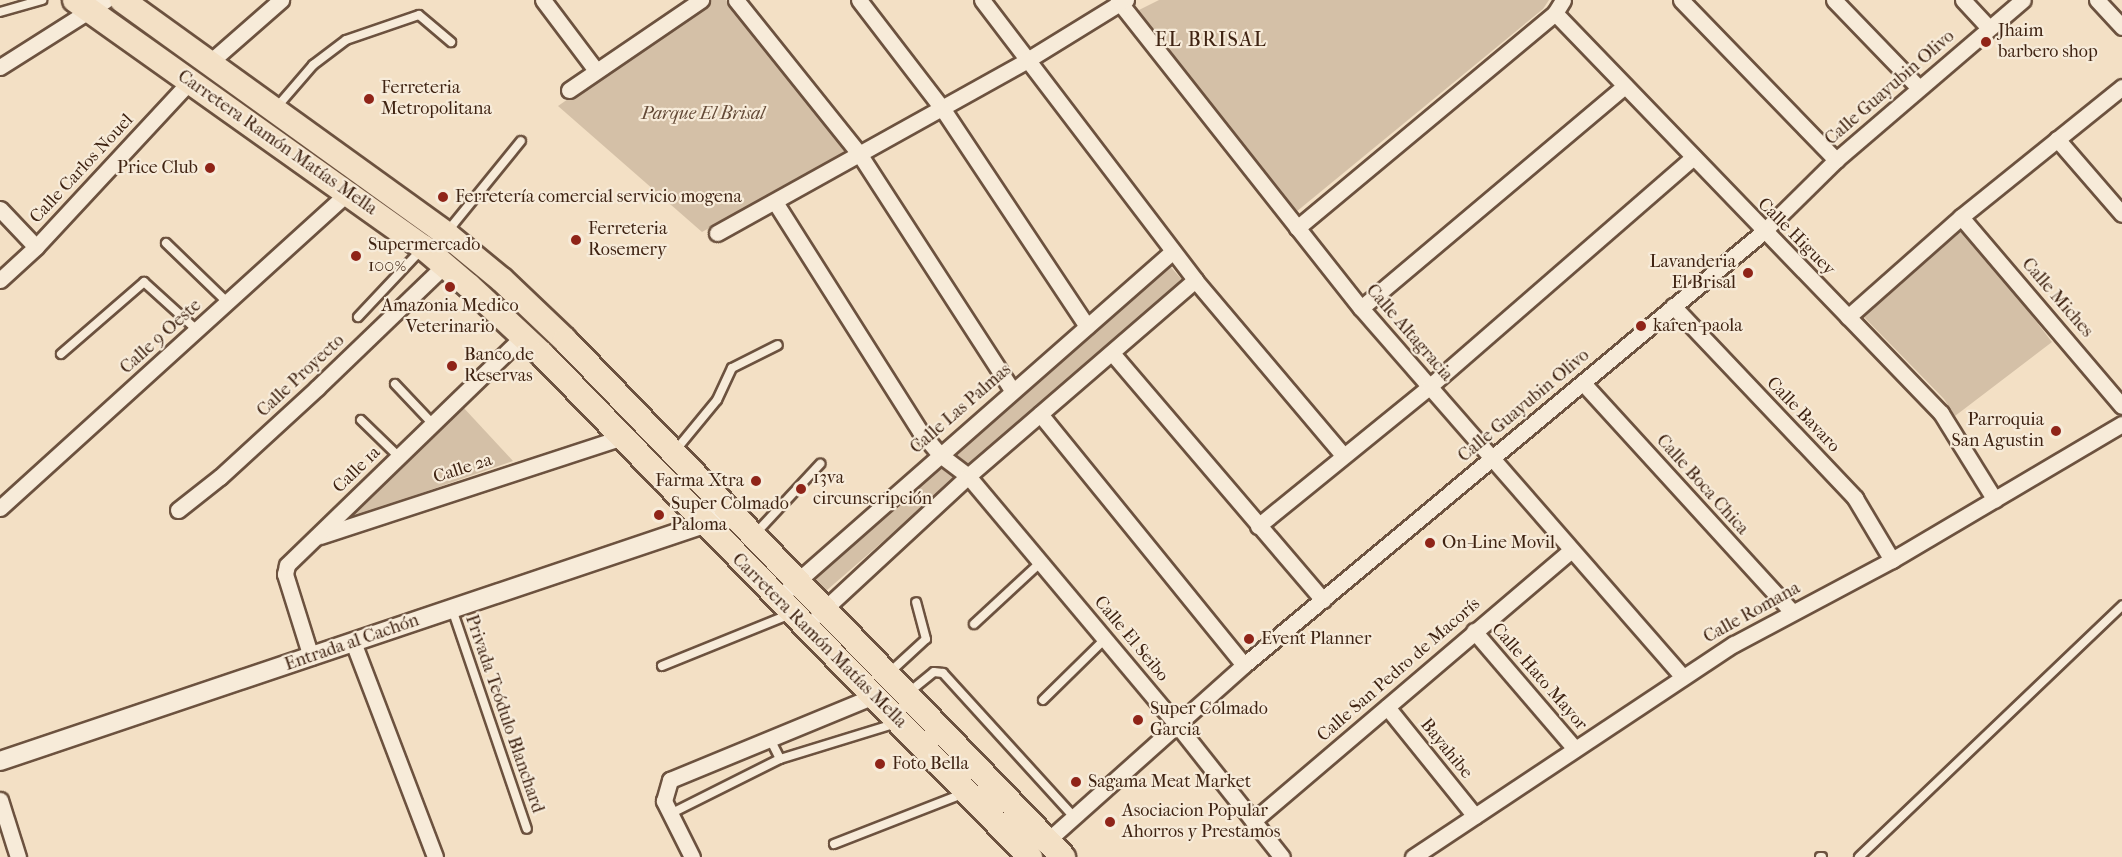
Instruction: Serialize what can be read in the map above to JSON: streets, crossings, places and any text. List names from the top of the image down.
{
  "streets": {
    "main road": ["Carretera Ramón Matías Mella"],
    "street": [
      "Calle Guayubin Olivo",
      "Calle Carlos Nouel",
      "Calle Higuey",
      "Calle Miches",
      "Calle Altagracia",
      "Calle 9 Oeste",
      "Calle Proyecto",
      "Calle Las Palmas",
      "Calle Bavaro",
      "Calle 2a",
      "Calle 1a",
      "Calle Boca Chica",
      "Calle Romana",
      "Calle El Seibo",
      "Entrada al Cachón",
      "Calle San Pedro de Macorís",
      "Calle Hato Mayor",
      "Bayahibe"
    ],
    "lane": ["Privada Teódulo Blanchard"]
  },
  "crossings": [
    ["Calle Guayubin Olivo", "Carretera Ramón Matías Mella"],
    ["Calle Guayubin Olivo", "Calle Higuey"],
    ["Calle Guayubin Olivo", "Calle Altagracia"],
    ["Calle Guayubin Olivo", "Calle Bavaro"],
    ["Calle Guayubin Olivo", "Calle Boca Chica"],
    ["Calle Guayubin Olivo", "Calle El Seibo"],
    ["Carretera Ramón Matías Mella", "Calle Carlos Nouel"],
    ["Carretera Ramón Matías Mella", "Calle 9 Oeste"],
    ["Carretera Ramón Matías Mella", "Calle Proyecto"],
    ["Carretera Ramón Matías Mella", "Calle Las Palmas"],
    ["Carretera Ramón Matías Mella", "Calle 2a"],
    ["Carretera Ramón Matías Mella", "Calle 1a"],
    ["Carretera Ramón Matías Mella", "Entrada al Cachón"],
    ["Calle Higuey", "Calle Romana"],
    ["Calle Altagracia", "Calle Romana"],
    ["Calle Altagracia", "Calle San Pedro de Macorís"],
    ["Calle Las Palmas", "Calle El Seibo"],
    ["Calle Bavaro", "Calle Romana"],
    ["Calle 2a", "Calle 1a"],
    ["Calle 1a", "Entrada al Cachón"],
    ["Calle Boca Chica", "Calle Romana"],
    ["Calle Romana", "Calle Hato Mayor"],
    ["Calle Romana", "Bayahibe"],
    ["Calle El Seibo", "Calle San Pedro de Macorís"],
    ["Entrada al Cachón", "Privada Teódulo Blanchard"],
    ["Calle San Pedro de Macorís", "Calle Hato Mayor"],
    ["Calle San Pedro de Macorís", "Bayahibe"]
  ],
  "districts": ["EL BRISAL"],
  "parks": ["Parque El Brisal"],
  "places": [
    "Jhaim barbero shop",
    "Ferreteria Metropolitana",
    "Price Club",
    "Ferretería comercial servicio mogena",
    "Ferreteria Rosemery",
    "Supermercado 100%",
    "Lavanderia El Brisal",
    "Amazonia Medico Veterinario",
    "karen-paola",
    "Banco de Reservas",
    "Parroquia San Agustin",
    "Farma Xtra",
    "13va circunscripción",
    "Super Colmado Paloma",
    "On-Line Movil",
    "Event Planner",
    "Super Colmado Garcia",
    "Foto Bella",
    "Sagama Meat Market",
    "Asociacion Popular Ahorros y Prestamos"
  ]
}
